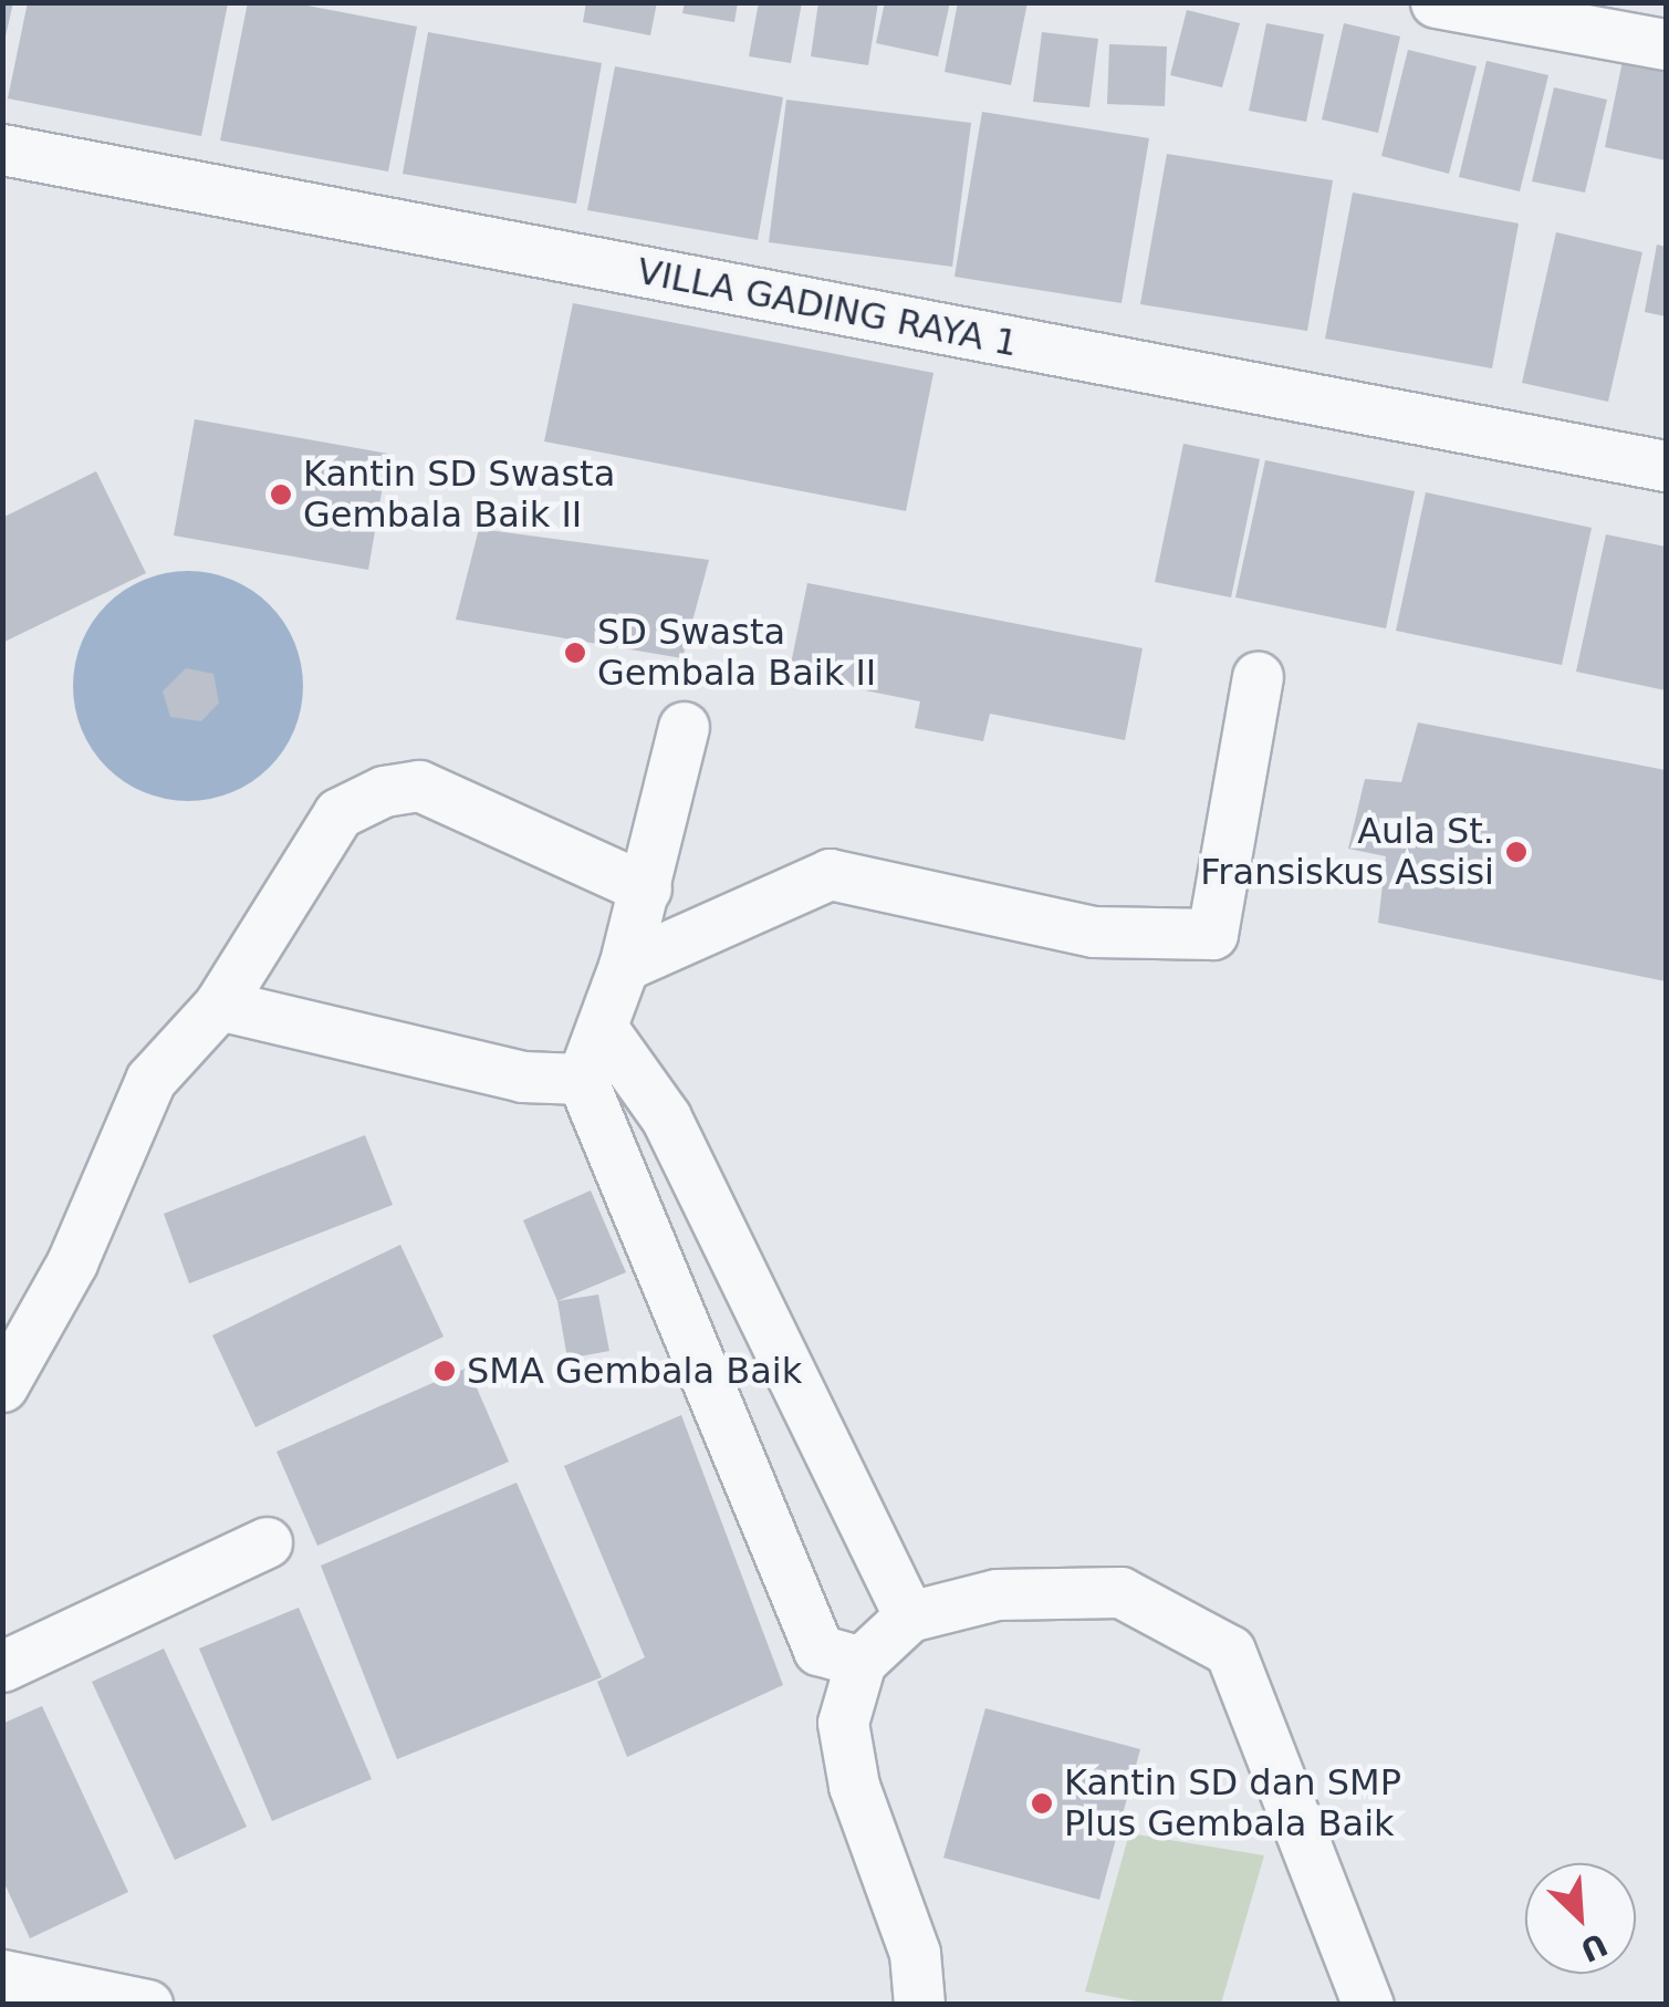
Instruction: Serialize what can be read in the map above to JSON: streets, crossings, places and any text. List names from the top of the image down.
{
  "streets": {
    "street": ["VILLA GADING RAYA 1"]
  },
  "places": [
    "Kantin SD Swasta Gembala Baik II",
    "SD Swasta Gembala Baik II",
    "Aula St. Fransiskus Assisi",
    "SMA Gembala Baik",
    "Kantin SD dan SMP Plus Gembala Baik"
  ],
  "north": "bottom right"
}
